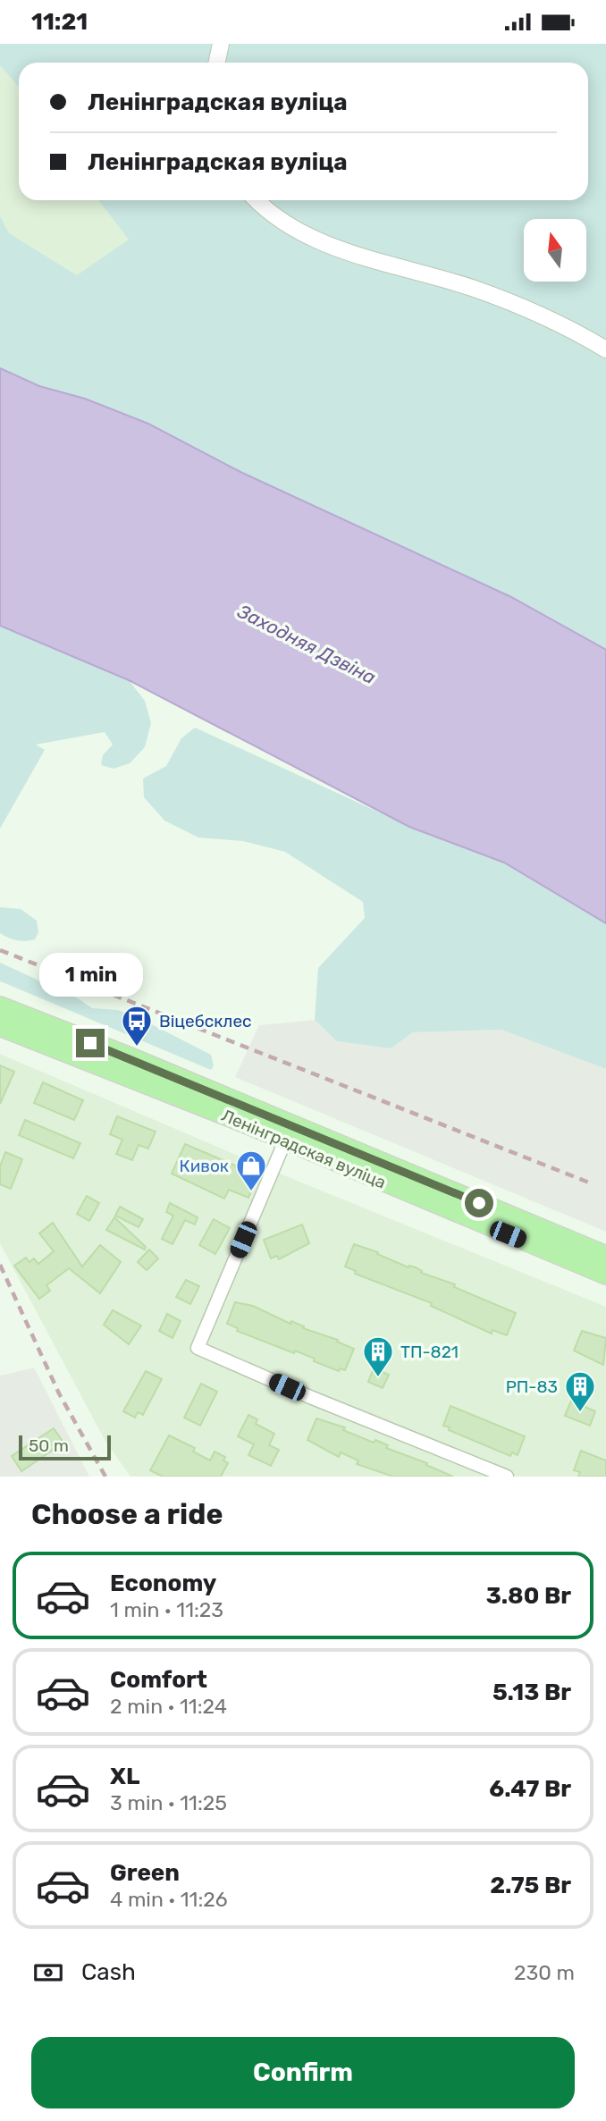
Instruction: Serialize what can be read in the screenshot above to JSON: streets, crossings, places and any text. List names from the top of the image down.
{
  "streets": {
    "main road": ["Ленінградская вуліца"]
  },
  "water": ["Заходняя Дзвіна"],
  "places": {
    "bus stop": ["Віцебсклес"],
    "shop": ["Кивок"],
    "building": ["ТП-821", "РП-83"]
  },
  "scale_bar": "50 m",
  "north": "top",
  "page": {
    "status": "11:21",
    "banner": ["Ленінградская вуліца", "Ленінградская вуліца"],
    "bubble": "1 min",
    "scale": "50 m",
    "heading": "Choose a ride",
    "list": [
      {
        "name": "Economy",
        "note": "1 min · 11:23",
        "value": "3.80 Br"
      },
      {
        "name": "Comfort",
        "note": "2 min · 11:24",
        "value": "5.13 Br"
      },
      {
        "name": "XL",
        "note": "3 min · 11:25",
        "value": "6.47 Br"
      },
      {
        "name": "Green",
        "note": "4 min · 11:26",
        "value": "2.75 Br"
      }
    ],
    "pay": ["Cash", "230 m"],
    "buttons": "Confirm"
  }
}
